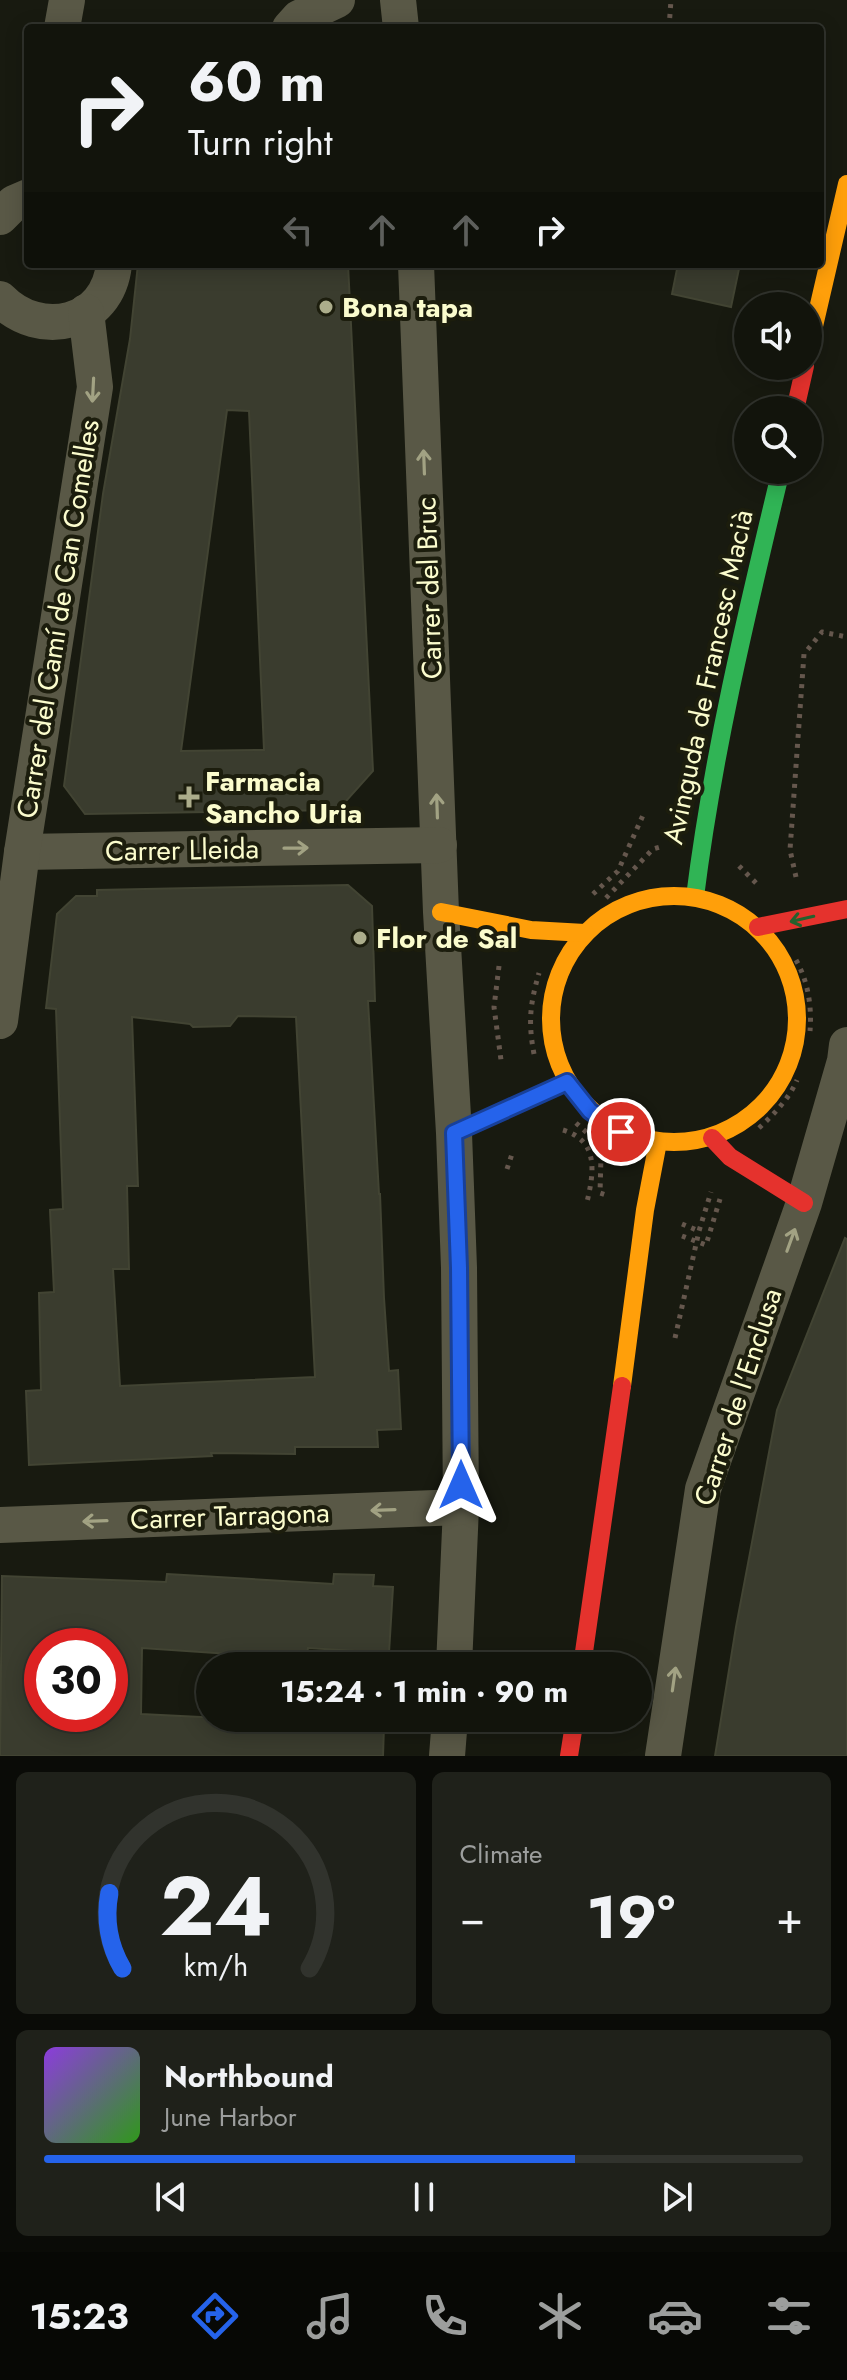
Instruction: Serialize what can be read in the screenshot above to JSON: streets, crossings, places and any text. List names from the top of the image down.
{
  "streets": {
    "street": [
      "Carrer del Bruc",
      "Carrer del Camí de Can Comelles",
      "Avinguda de Francesc Macià",
      "Carrer Lleida",
      "Carrer de l'Enclusa",
      "Carrer Tarragona"
    ]
  },
  "crossings": [
    ["Carrer del Bruc", "Carrer Lleida"],
    ["Carrer del Bruc", "Carrer Tarragona"],
    ["Carrer del Camí de Can Comelles", "Carrer Lleida"]
  ],
  "one_way": [
    "Carrer del Bruc",
    "Carrer del Camí de Can Comelles",
    "Carrer Lleida",
    "Carrer Tarragona"
  ],
  "places": {
    "other": ["Bona tapa", "Flor de Sal"],
    "health": ["Farmacia Sancho Uria"]
  },
  "page": {
    "turn": ["60 m", "Turn right"],
    "limit": "30",
    "trip": "15:24 · 1 min · 90 m",
    "tile": "Climate",
    "heat": ["−", "19°", "+"],
    "song": ["Northbound", "June Harbor"],
    "tabs": "15:23",
    "gauge": ["24", "km/h"]
  }
}
